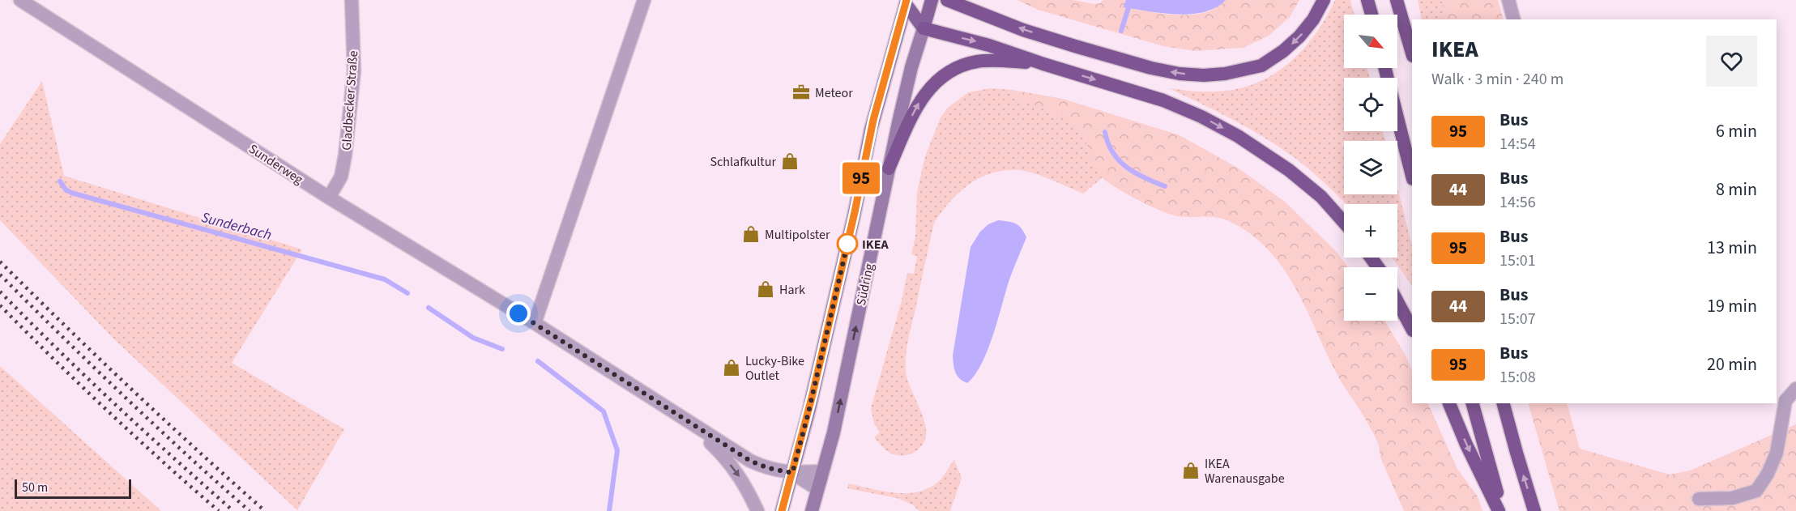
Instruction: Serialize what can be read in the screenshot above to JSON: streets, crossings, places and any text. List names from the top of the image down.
{
  "streets": {
    "main road": ["Südring"],
    "street": ["Gladbecker Straße", "Sunderweg"]
  },
  "crossings": [
    ["Gladbecker Straße", "Sunderweg"],
    ["Sunderweg", "Südring"]
  ],
  "water": ["Sunderbach"],
  "places": {
    "office": ["Meteor"],
    "shop": [
      "Schlafkultur",
      "Multipolster",
      "Hark",
      "Lucky-Bike Outlet",
      "IKEA Warenausgabe"
    ],
    "other": ["IKEA"]
  },
  "lines": ["bus line 95"],
  "scale_bar": "50 m",
  "north": "bottom right",
  "page": {
    "on_map": "95",
    "map_buttons": ["+", "−"],
    "heading": ["IKEA", "Walk · 3 min · 240 m"],
    "list": [
      {
        "mark": "95",
        "name": "Bus",
        "note": "14:54",
        "value": "6 min"
      },
      {
        "mark": "44",
        "name": "Bus",
        "note": "14:56",
        "value": "8 min"
      },
      {
        "mark": "95",
        "name": "Bus",
        "note": "15:01",
        "value": "13 min"
      },
      {
        "mark": "44",
        "name": "Bus",
        "note": "15:07",
        "value": "19 min"
      },
      {
        "mark": "95",
        "name": "Bus",
        "note": "15:08",
        "value": "20 min"
      }
    ],
    "scale": "50 m"
  }
}
